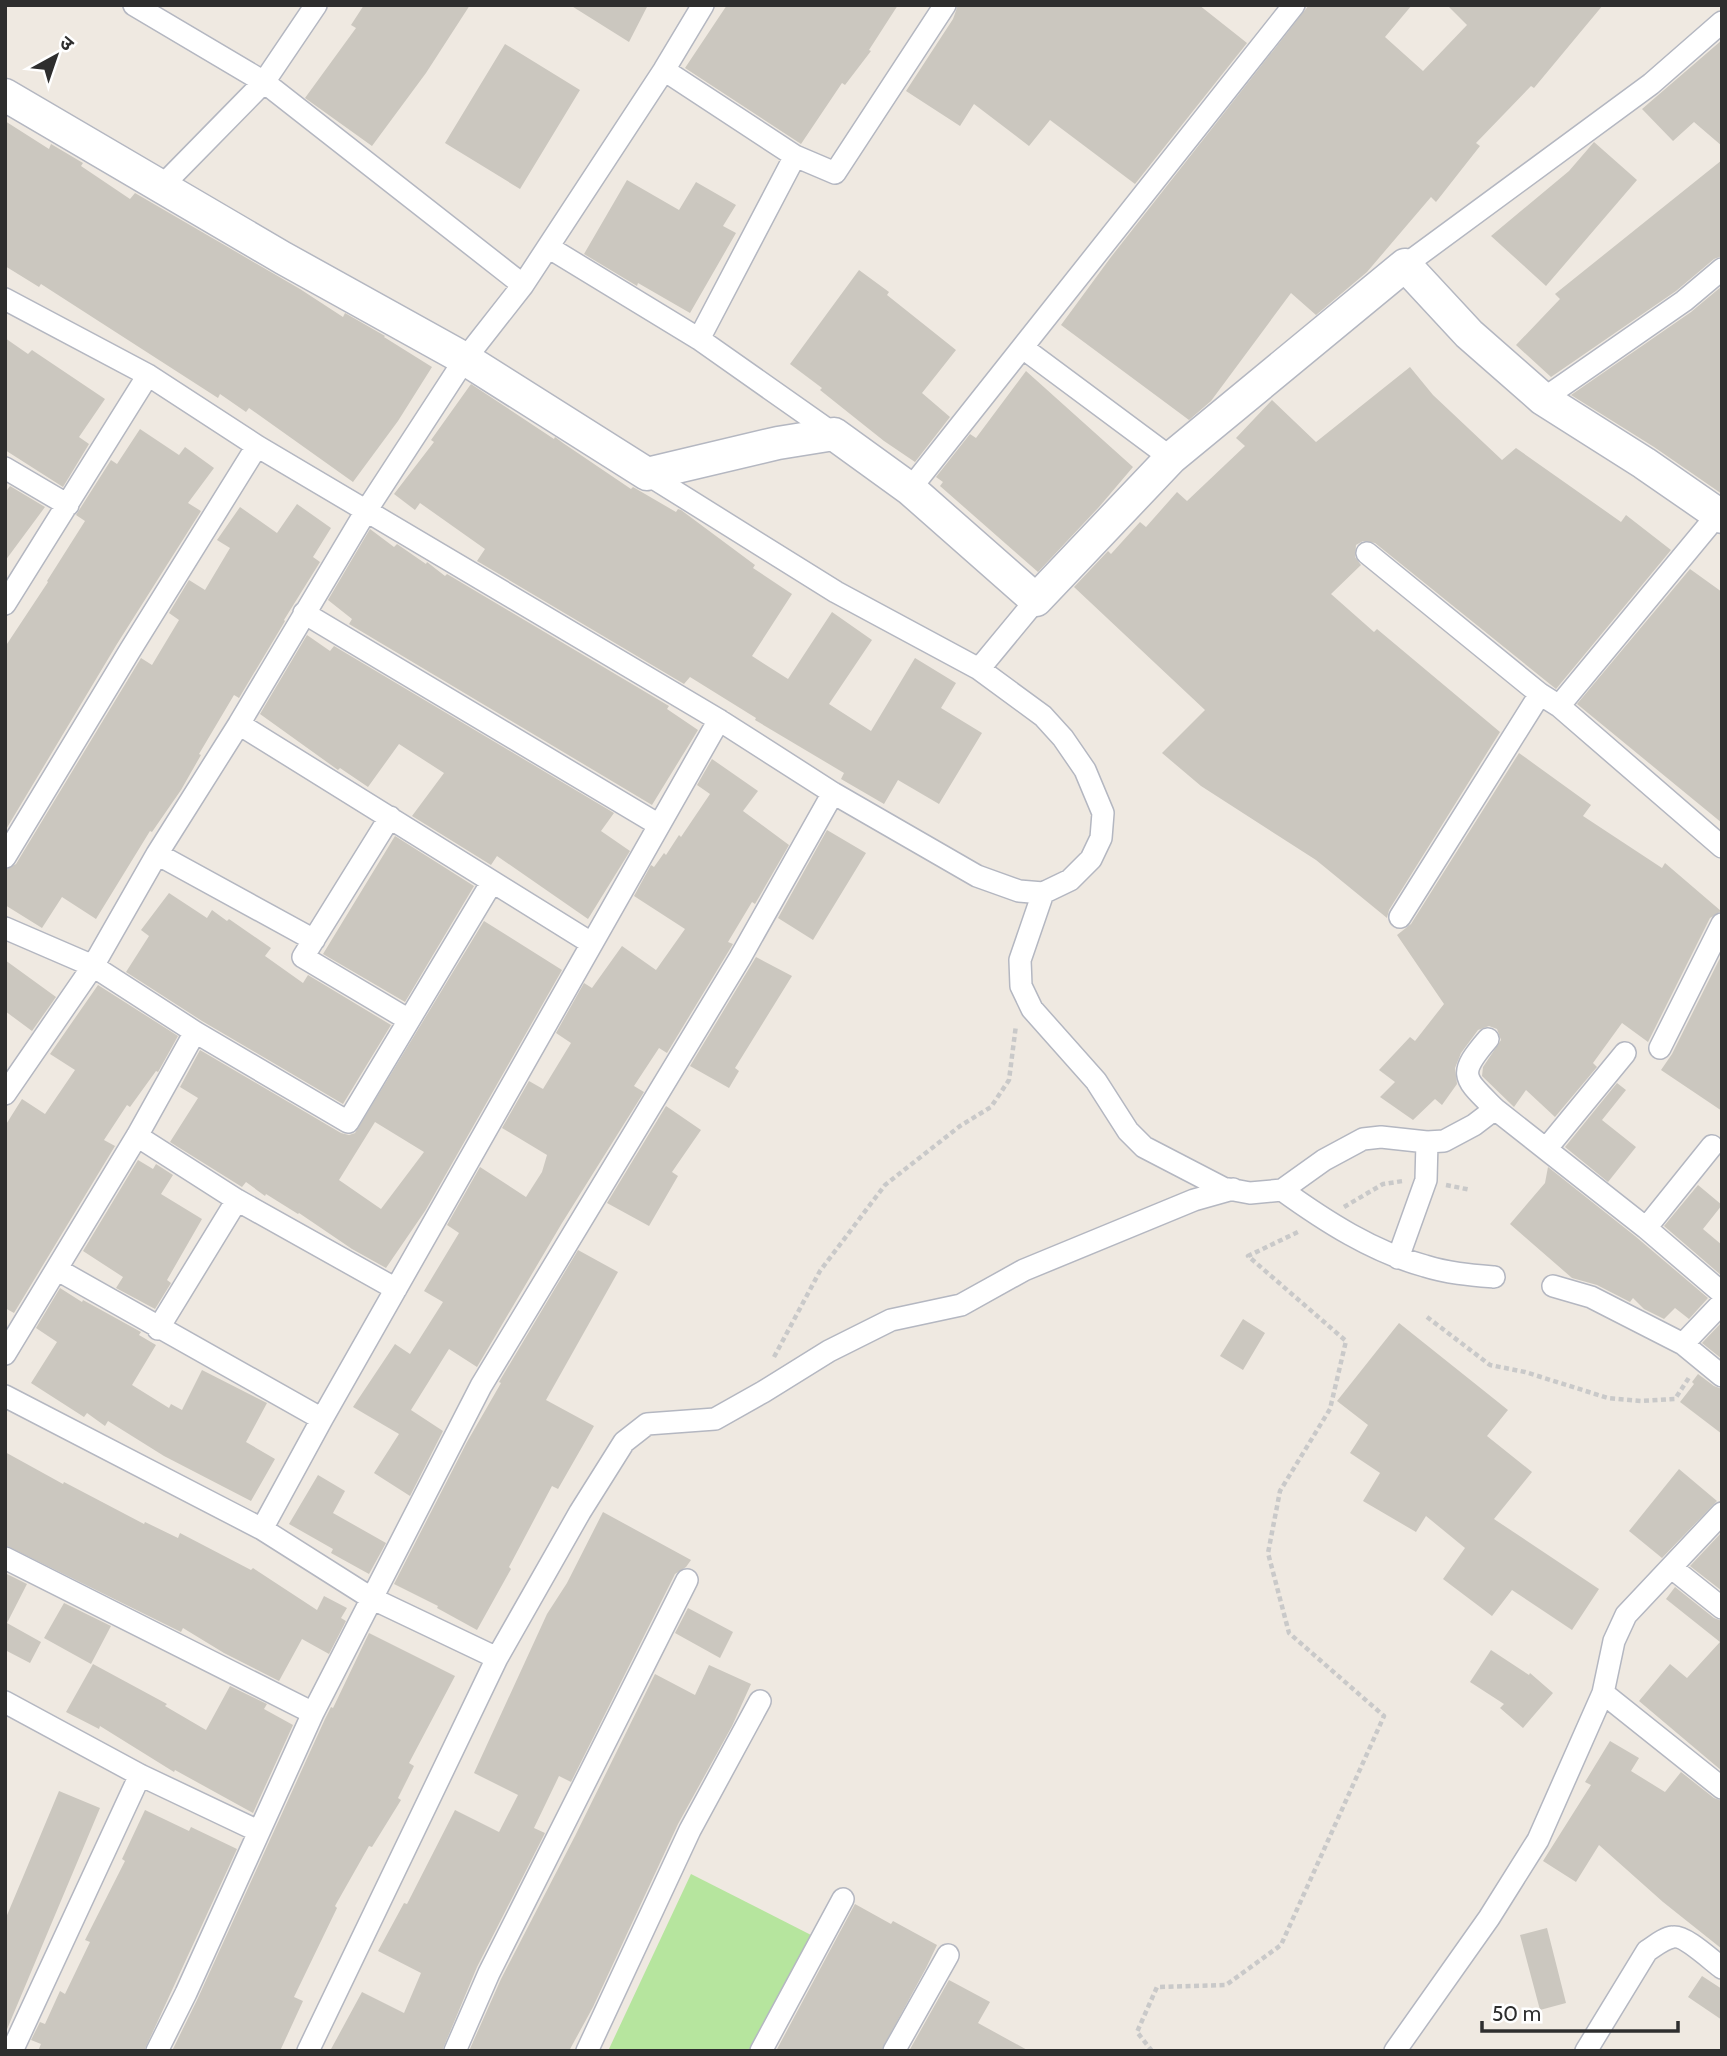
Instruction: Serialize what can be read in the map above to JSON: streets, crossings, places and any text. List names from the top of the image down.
{
  "scale_bar": "50 m",
  "north": "top right"
}
